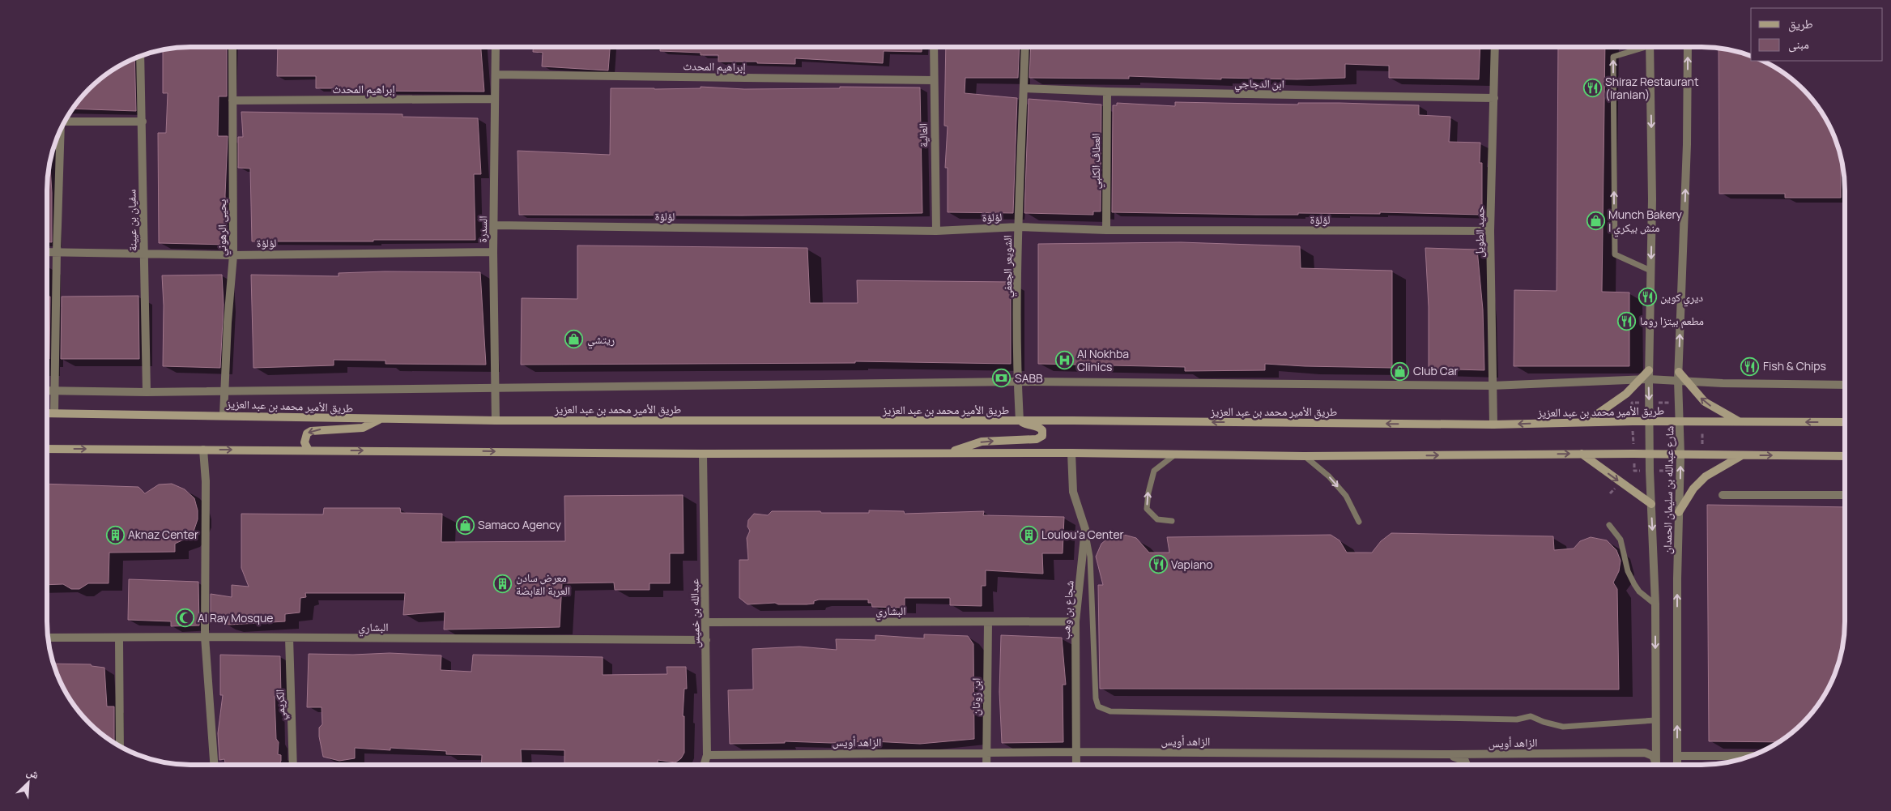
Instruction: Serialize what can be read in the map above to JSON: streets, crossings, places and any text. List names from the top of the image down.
{
  "streets": {
    "main road": ["طريق الأمير محمد بن عبد العزيز"],
    "street": [
      "إبراهيم المحدث",
      "ابن الدجاجي",
      "العالية",
      "العطاف الكلبي",
      "لؤلؤة",
      "سفيان بن عيينة",
      "يحيى الرهوني",
      "السدرة",
      "حميد الطويل",
      "الشويعر الجعفي",
      "شارع عبدالله بن سليمان الحمدان",
      "شجاع بن وهب",
      "البشاري",
      "عبدالله بن خميس",
      "ابن زوتان",
      "الكريمي",
      "الزاهد أويس"
    ]
  },
  "crossings": [
    ["إبراهيم المحدث", "العالية"],
    ["إبراهيم المحدث", "يحيى الرهوني"],
    ["إبراهيم المحدث", "السدرة"],
    ["ابن الدجاجي", "العطاف الكلبي"],
    ["ابن الدجاجي", "حميد الطويل"],
    ["ابن الدجاجي", "الشويعر الجعفي"],
    ["العالية", "لؤلؤة"],
    ["العطاف الكلبي", "لؤلؤة"],
    ["لؤلؤة", "سفيان بن عيينة"],
    ["لؤلؤة", "يحيى الرهوني"],
    ["لؤلؤة", "السدرة"],
    ["لؤلؤة", "حميد الطويل"],
    ["لؤلؤة", "الشويعر الجعفي"],
    ["يحيى الرهوني", "طريق الأمير محمد بن عبد العزيز"],
    ["السدرة", "طريق الأمير محمد بن عبد العزيز"],
    ["حميد الطويل", "طريق الأمير محمد بن عبد العزيز"],
    ["الشويعر الجعفي", "طريق الأمير محمد بن عبد العزيز"],
    ["طريق الأمير محمد بن عبد العزيز", "شارع عبدالله بن سليمان الحمدان"],
    ["شجاع بن وهب", "البشاري"],
    ["شجاع بن وهب", "الزاهد أويس"],
    ["البشاري", "عبدالله بن خميس"],
    ["البشاري", "ابن زوتان"],
    ["البشاري", "الكريمي"],
    ["عبدالله بن خميس", "الزاهد أويس"],
    ["ابن زوتان", "الزاهد أويس"]
  ],
  "places": {
    "restaurant": [
      "Shiraz Restaurant (Iranian)",
      "ديري كوين",
      "مطعم بيتزا روما",
      "Fish & Chips",
      "Vapiano"
    ],
    "shop": [
      "Munch Bakery | منش بيكري",
      "ريتشي",
      "Club Car",
      "Samaco Agency"
    ],
    "hospital": ["Al Nokhba Clinics"],
    "bank": ["SABB"],
    "building": ["Aknaz Center", "Loulou'a Center", "معرض سادن العربة القابضة"],
    "mosque": ["Al Ray Mosque"]
  },
  "legend": ["طريق", "مبنى"],
  "north": "top right"
}
